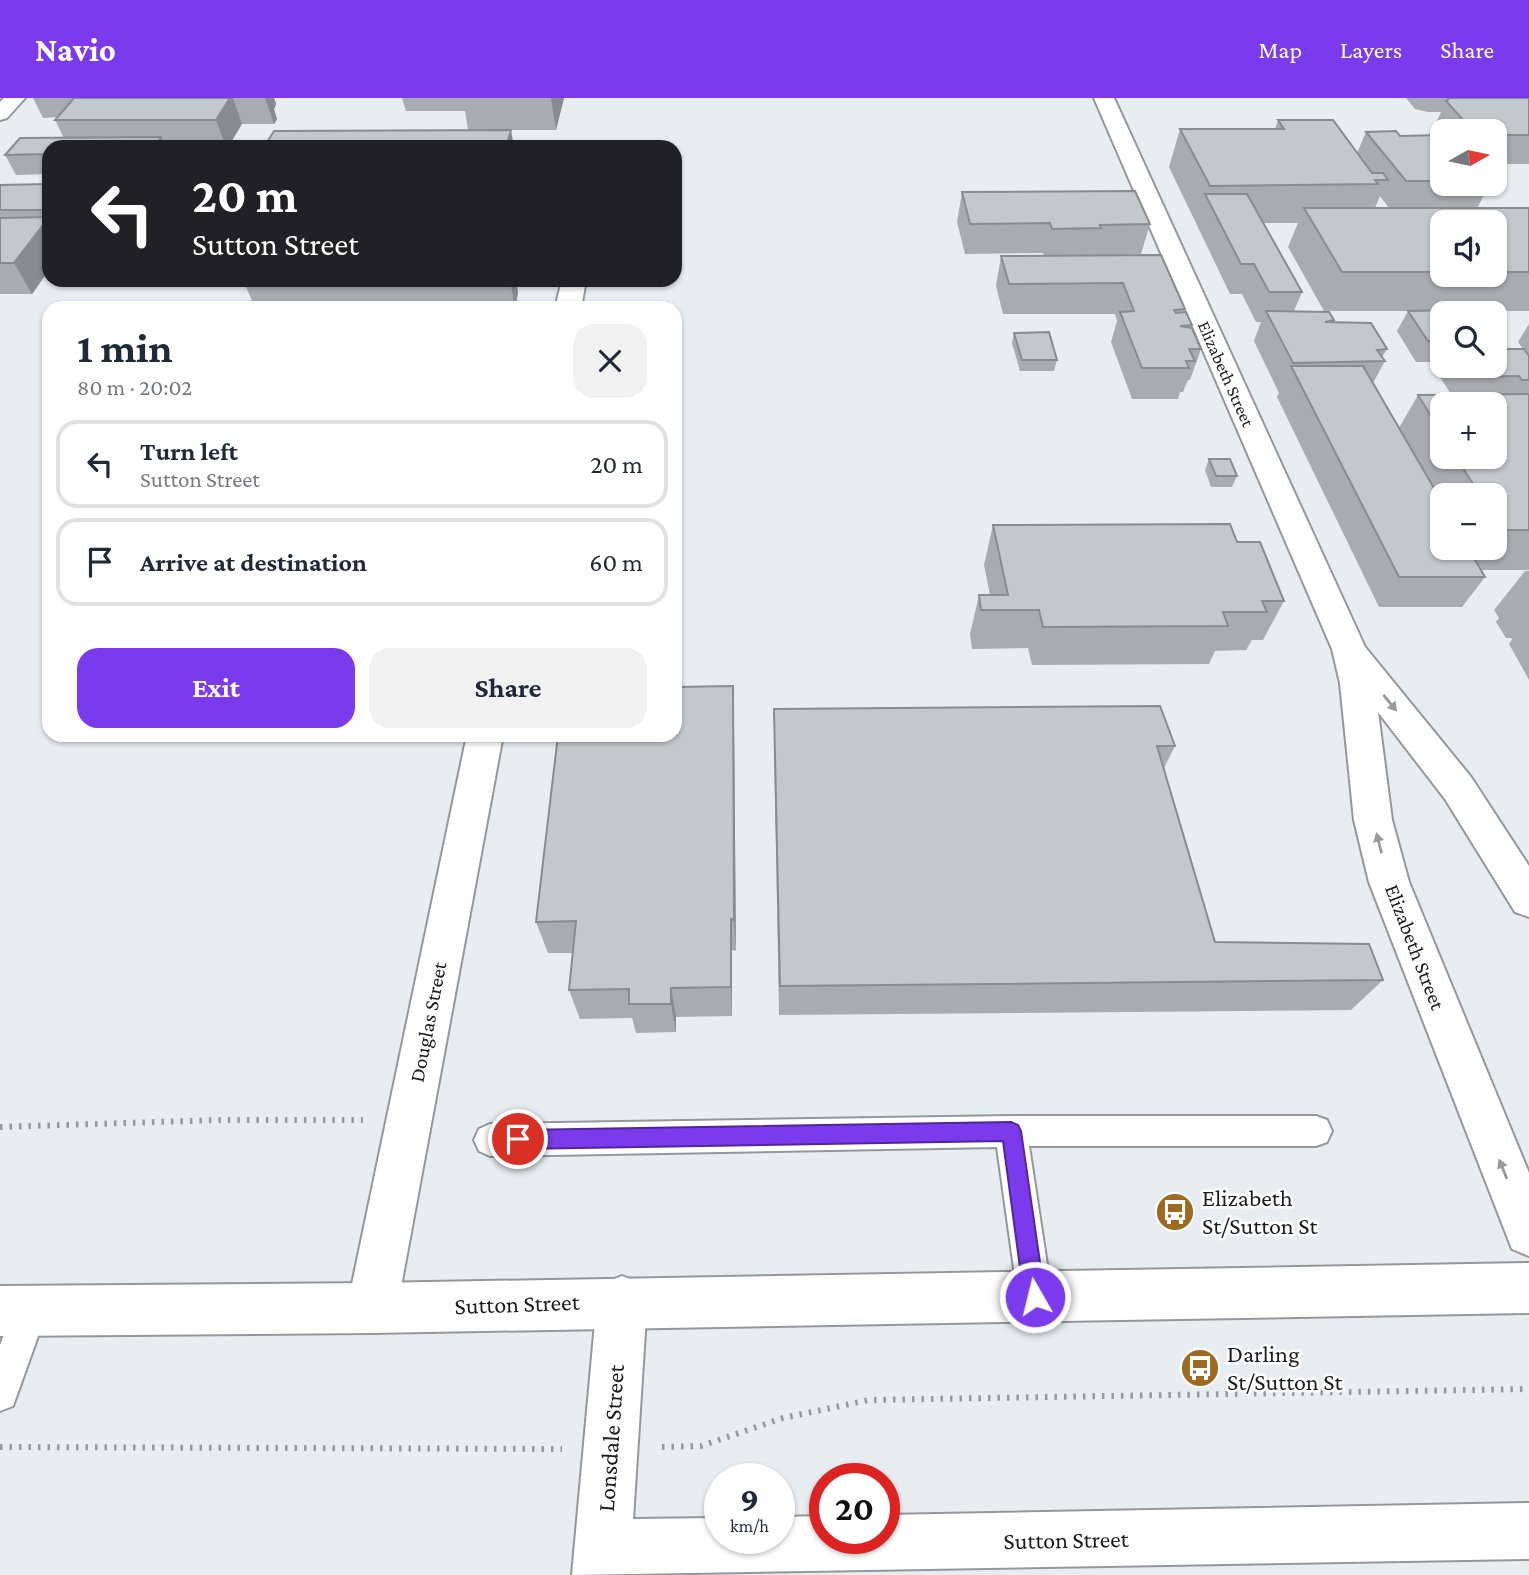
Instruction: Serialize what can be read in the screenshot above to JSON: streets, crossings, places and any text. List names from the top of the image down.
{
  "streets": {
    "street": [
      "Elizabeth Street",
      "Douglas Street",
      "Sutton Street",
      "Lonsdale Street"
    ]
  },
  "crossings": [
    ["Douglas Street", "Sutton Street"],
    ["Sutton Street", "Lonsdale Street"]
  ],
  "places": {
    "bus stop": ["Elizabeth St/Sutton St", "Darling St/Sutton St"]
  },
  "north": "right",
  "page": {
    "header": "Navio",
    "nav": ["Map", "Layers", "Share"],
    "map_buttons": ["+", "−"],
    "turn": ["20 m", "Sutton Street"],
    "heading": ["1 min", "80 m · 20:02"],
    "list": [
      {
        "name": "Turn left",
        "note": "Sutton Street",
        "value": "20 m"
      },
      {
        "name": "Arrive at destination",
        "value": "60 m"
      }
    ],
    "buttons": ["Exit", "Share"],
    "speed": "9 km/h",
    "limit": "20"
  }
}
